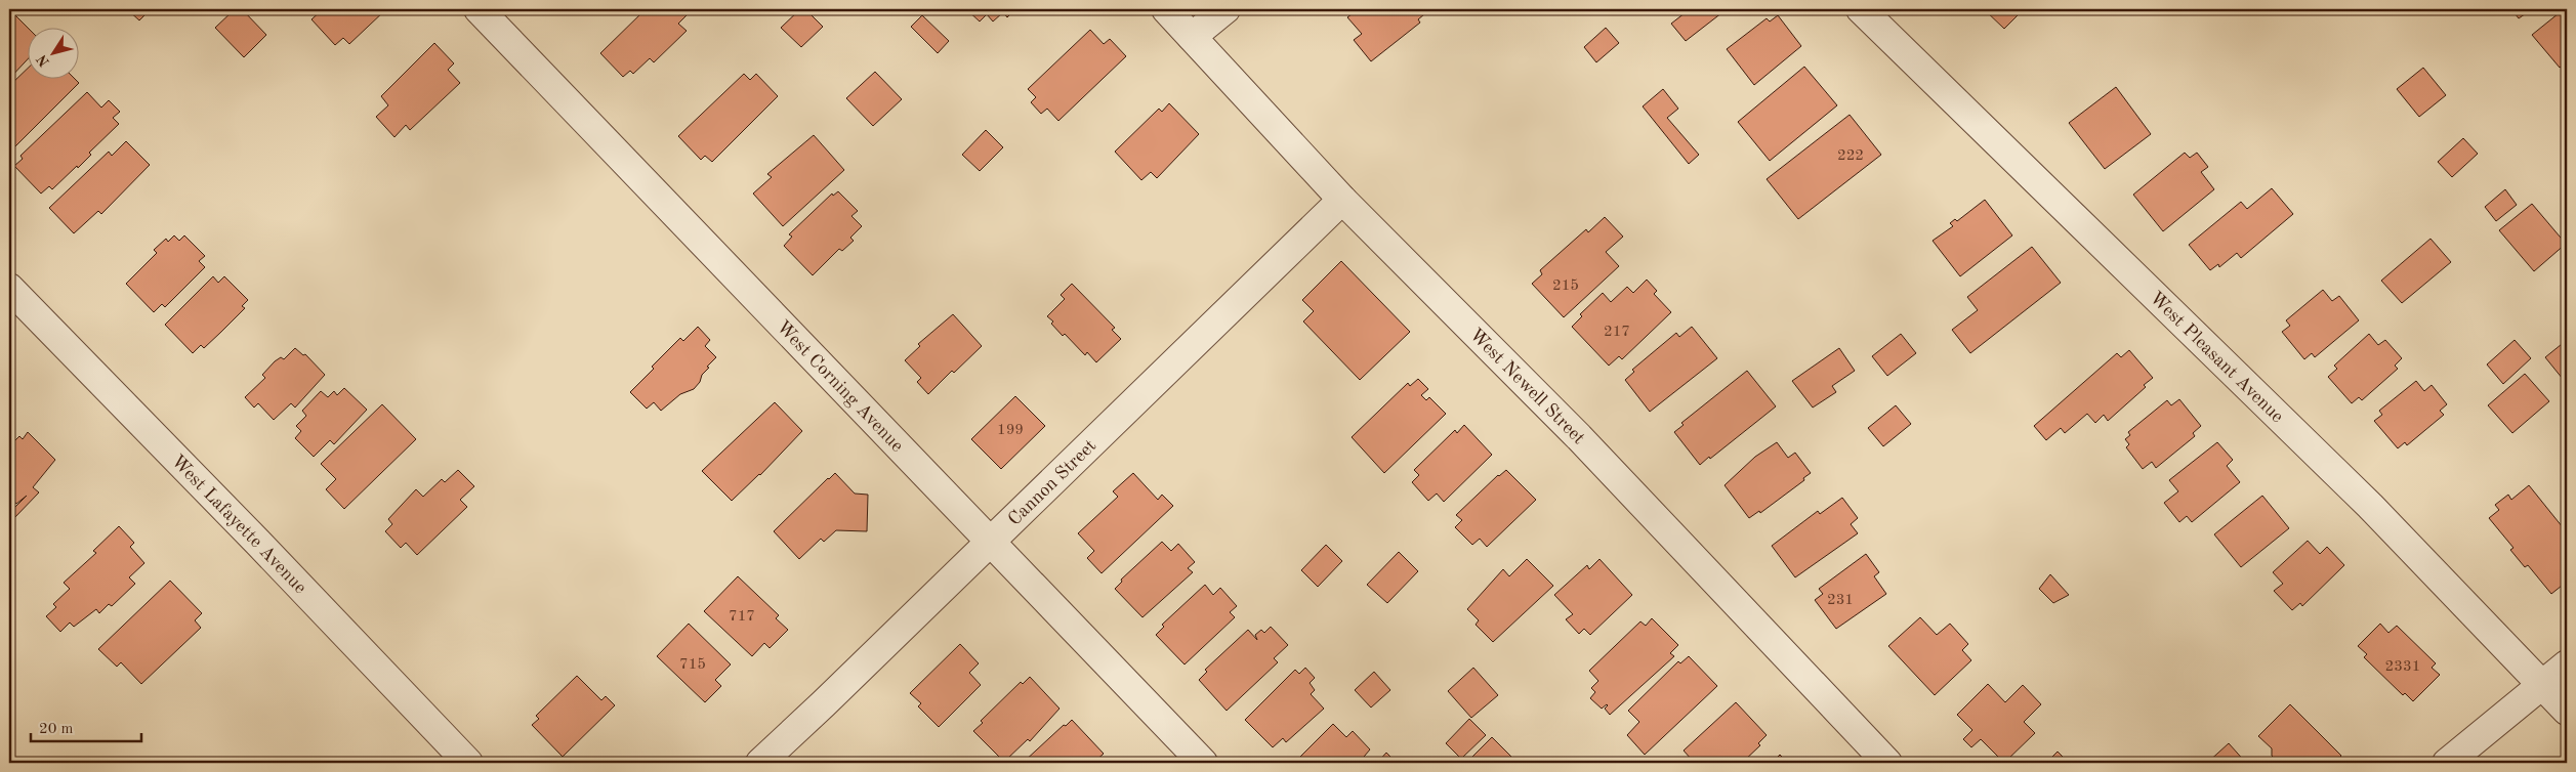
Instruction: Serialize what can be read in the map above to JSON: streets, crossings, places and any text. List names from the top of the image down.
{
  "streets": {
    "street": [
      "West Pleasant Avenue",
      "West Newell Street",
      "West Corning Avenue",
      "Cannon Street",
      "West Lafayette Avenue"
    ]
  },
  "crossings": [
    ["West Newell Street", "Cannon Street"],
    ["West Corning Avenue", "Cannon Street"]
  ],
  "house_numbers": [
    "222",
    "215",
    "217",
    "199",
    "231",
    "717",
    "715",
    "2331"
  ],
  "scale_bar": "20 m",
  "north": "bottom left"
}
